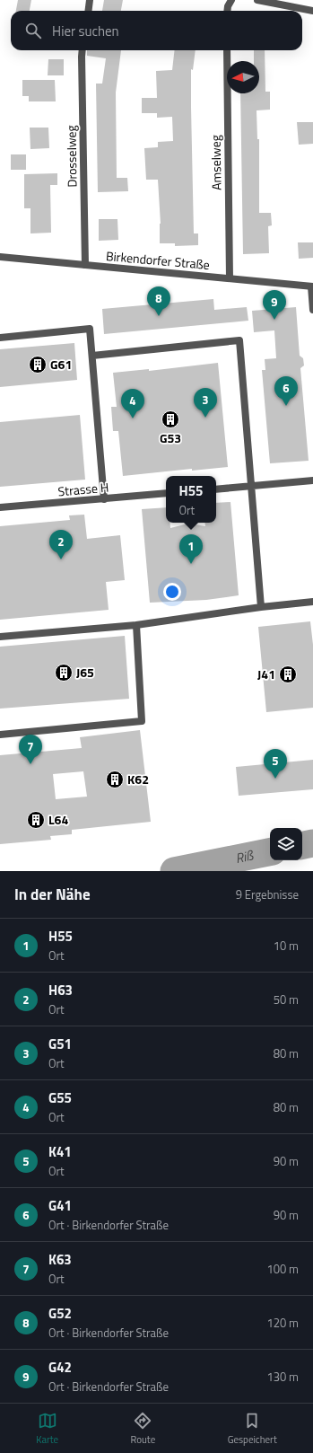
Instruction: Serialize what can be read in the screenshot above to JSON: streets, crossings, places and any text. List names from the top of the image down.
{
  "streets": {
    "street": [
      "Drosselweg",
      "Amselweg",
      "Birkendorfer Straße",
      "Strasse H"
    ]
  },
  "crossings": [
    ["Drosselweg", "Birkendorfer Straße"],
    ["Amselweg", "Birkendorfer Straße"]
  ],
  "water": ["Riß"],
  "places": {
    "building": [
      "G61",
      "G53",
      "J65",
      "J41",
      "K62",
      "L64"
    ]
  },
  "north": "left",
  "page": {
    "search": "Hier suchen",
    "pins": [
      "8",
      "9",
      "6",
      "3",
      "4",
      "2",
      "1",
      "7",
      "5"
    ],
    "popup": ["H55", "Ort"],
    "heading": ["In der Nähe", "9 Ergebnisse"],
    "list": [
      {
        "mark": "1",
        "name": "H55",
        "note": "Ort",
        "value": "10 m"
      },
      {
        "mark": "2",
        "name": "H63",
        "note": "Ort",
        "value": "50 m"
      },
      {
        "mark": "3",
        "name": "G51",
        "note": "Ort",
        "value": "80 m"
      },
      {
        "mark": "4",
        "name": "G55",
        "note": "Ort",
        "value": "80 m"
      },
      {
        "mark": "5",
        "name": "K41",
        "note": "Ort",
        "value": "90 m"
      },
      {
        "mark": "6",
        "name": "G41",
        "note": "Ort · Birkendorfer Straße",
        "value": "90 m"
      },
      {
        "mark": "7",
        "name": "K63",
        "note": "Ort",
        "value": "100 m"
      },
      {
        "mark": "8",
        "name": "G52",
        "note": "Ort · Birkendorfer Straße",
        "value": "120 m"
      },
      {
        "mark": "9",
        "name": "G42",
        "note": "Ort · Birkendorfer Straße",
        "value": "130 m"
      }
    ],
    "nav": ["Karte", "Route", "Gespeichert"]
  }
}
